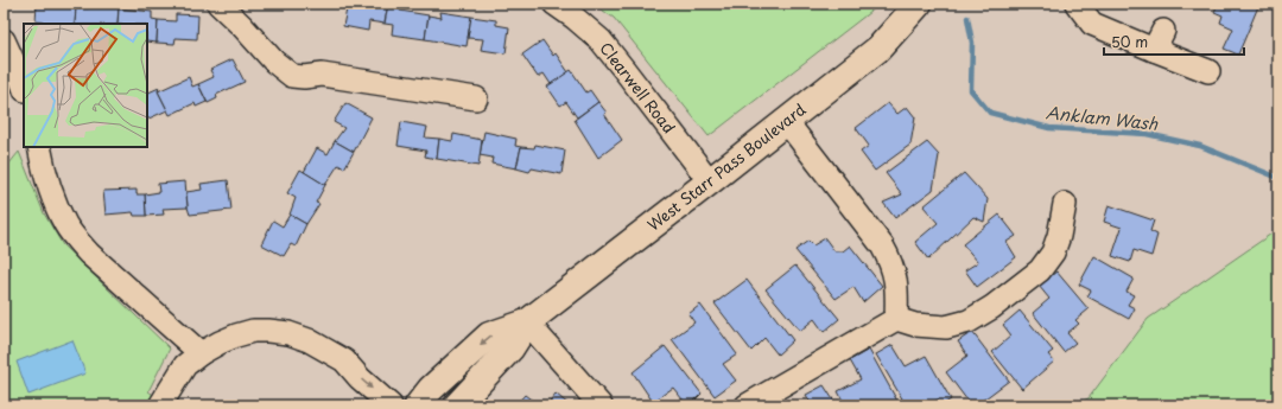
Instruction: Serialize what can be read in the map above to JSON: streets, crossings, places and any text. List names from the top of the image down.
{
  "streets": {
    "street": ["Clearwell Road", "West Starr Pass Boulevard"]
  },
  "crossings": [
    ["Clearwell Road", "West Starr Pass Boulevard"]
  ],
  "water": ["Anklam Wash"],
  "scale_bar": "50 m"
}
